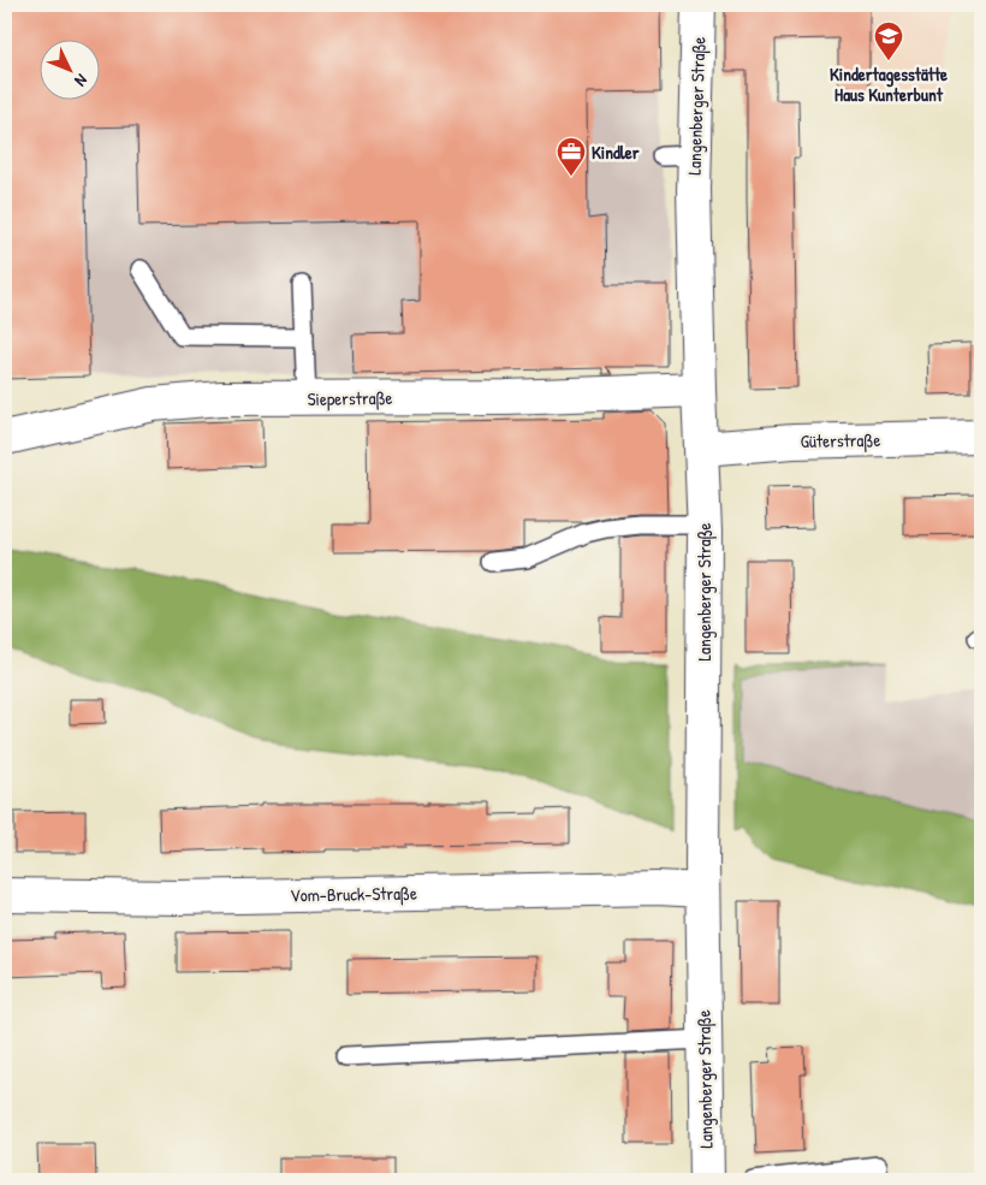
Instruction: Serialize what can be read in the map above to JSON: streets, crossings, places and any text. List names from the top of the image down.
{
  "streets": {
    "street": [
      "Langenberger Straße",
      "Sieperstraße",
      "Güterstraße",
      "Vom-Bruck-Straße"
    ]
  },
  "crossings": [
    ["Langenberger Straße", "Sieperstraße"],
    ["Langenberger Straße", "Güterstraße"],
    ["Langenberger Straße", "Vom-Bruck-Straße"]
  ],
  "places": {
    "school or university": ["Kindertagesstätte Haus Kunterbunt"],
    "office": ["Kindler"]
  },
  "north": "bottom right"
}
